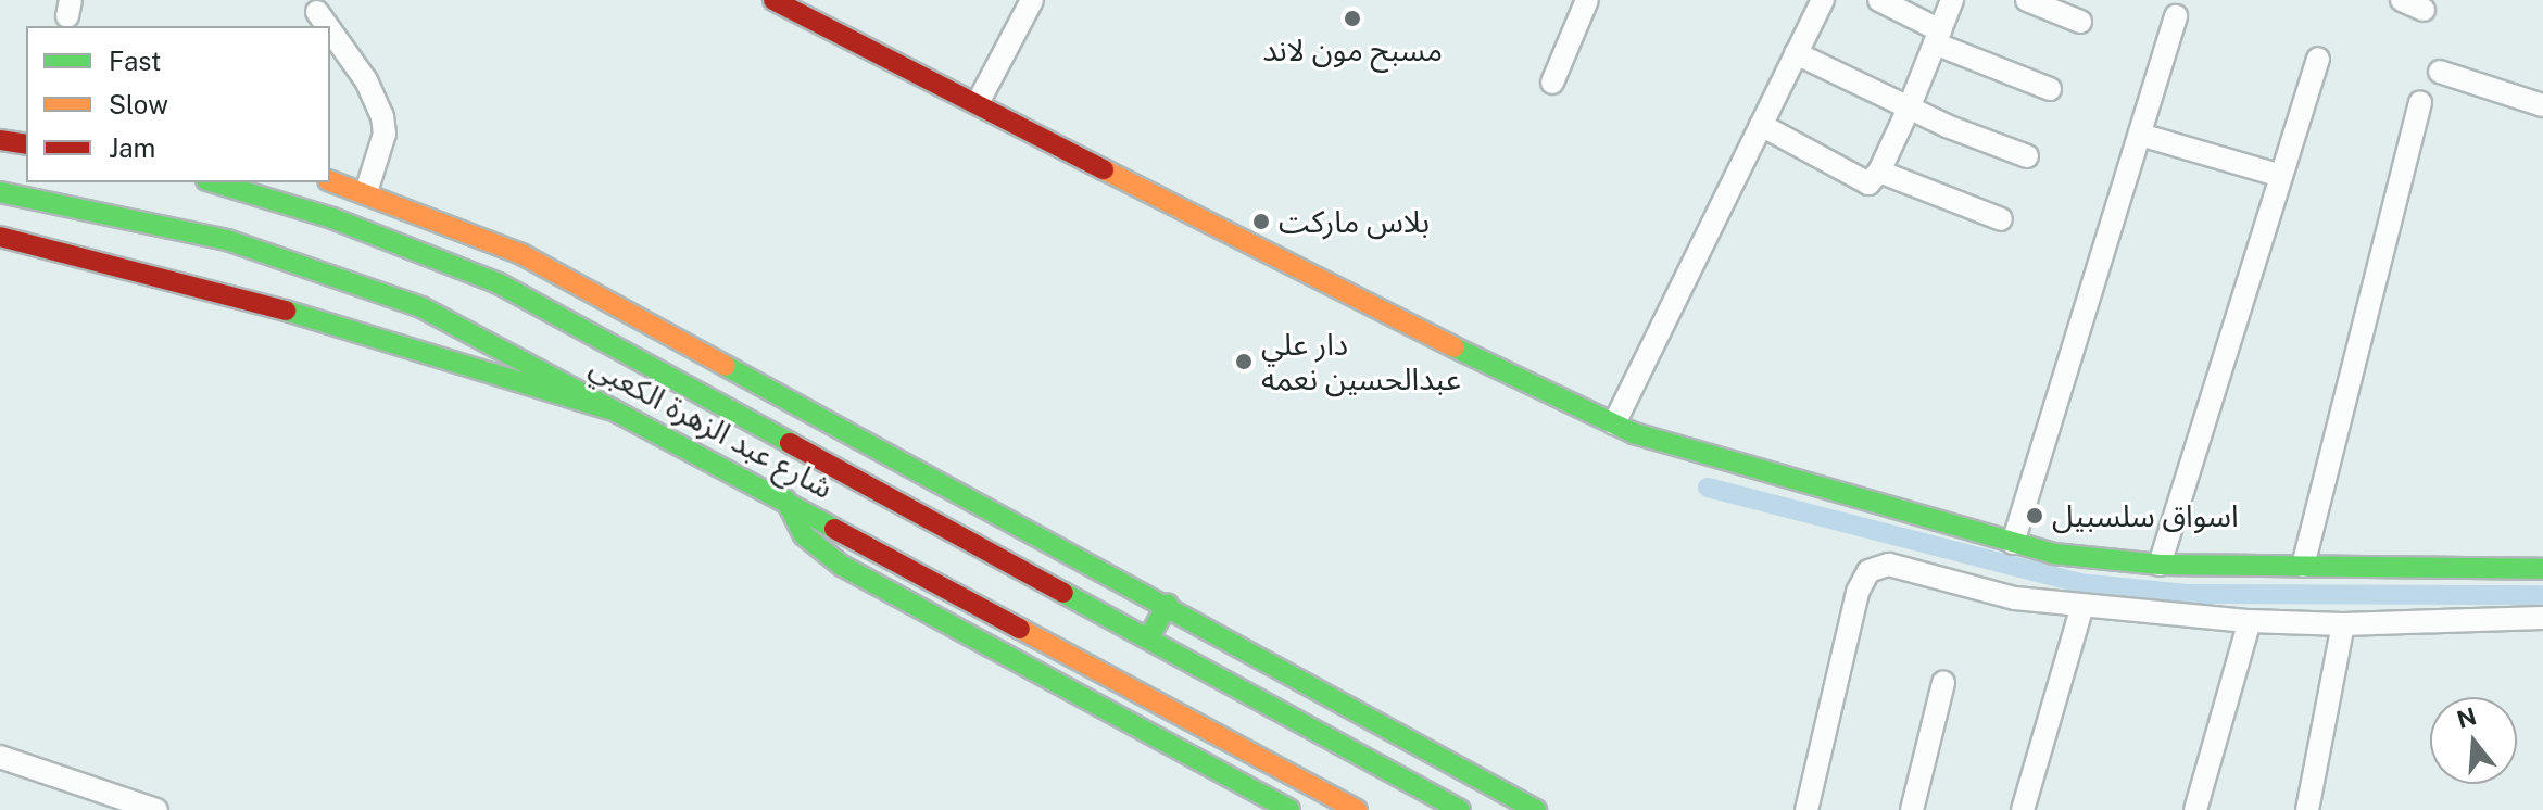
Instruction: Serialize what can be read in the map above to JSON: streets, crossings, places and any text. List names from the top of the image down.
{
  "streets": {
    "main road": ["شارع عبد الزهرة الكعبي"]
  },
  "places": [
    "مسبح مون لاند",
    "بلاس ماركت",
    "دار علي عبدالحسين نعمه",
    "اسواق سلسبيل"
  ],
  "legend": ["Fast", "Slow", "Jam"],
  "north": "top"
}
